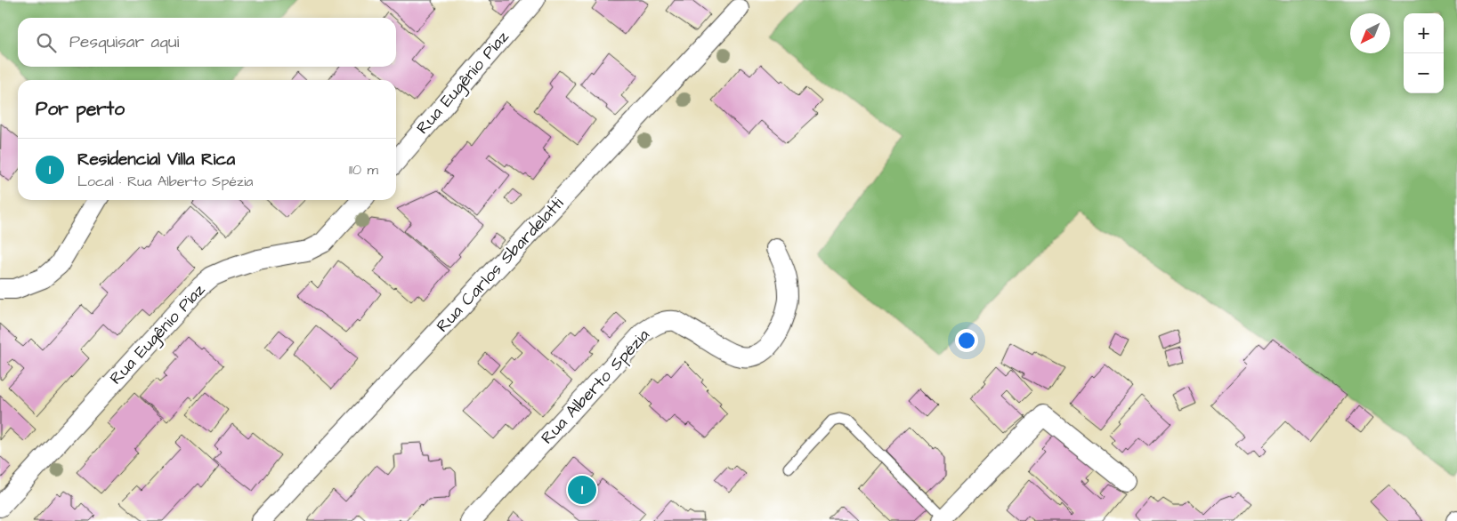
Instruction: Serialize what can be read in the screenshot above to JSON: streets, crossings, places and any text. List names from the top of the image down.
{
  "streets": {
    "street": ["Rua Eugênio Piaz", "Rua Carlos Sbardelatti", "Rua Alberto Spézia"]
  },
  "north": "bottom left",
  "page": {
    "map_buttons": ["+", "−"],
    "search": "Pesquisar aqui",
    "heading": "Por perto",
    "list": [
      {
        "mark": "1",
        "name": "Residencial Villa Rica",
        "note": "Local · Rua Alberto Spézia",
        "value": "110 m"
      }
    ],
    "pins": "1"
  }
}
